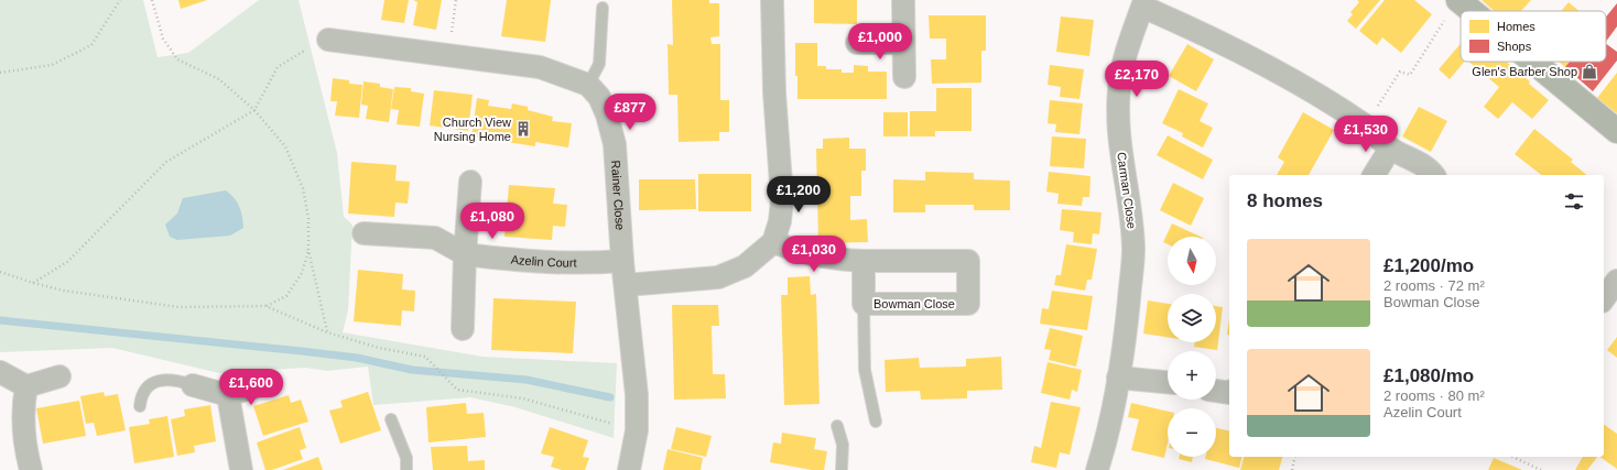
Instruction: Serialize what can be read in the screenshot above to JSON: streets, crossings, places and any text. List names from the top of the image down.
{
  "streets": {
    "street": [
      "Carman Close",
      "Rainer Close",
      "Azelin Court",
      "Bowman Close"
    ]
  },
  "crossings": [
    ["Rainer Close", "Azelin Court"]
  ],
  "places": {
    "shop": ["Glen's Barber Shop"],
    "building": ["Church View Nursing Home"]
  },
  "legend": ["Homes", "Shops"],
  "north": "bottom",
  "page": {
    "price": [
      "£1,000",
      "£2,170",
      "£877",
      "£1,530",
      "£1,200",
      "£1,080",
      "£1,030",
      "£1,600"
    ],
    "heading": "8 homes",
    "list": [
      {
        "name": "£1,200/mo",
        "note": "2 rooms · 72 m² · Bowman Close"
      },
      {
        "name": "£1,080/mo",
        "note": "2 rooms · 80 m² · Azelin Court"
      }
    ],
    "map_buttons": ["+", "−"]
  }
}
